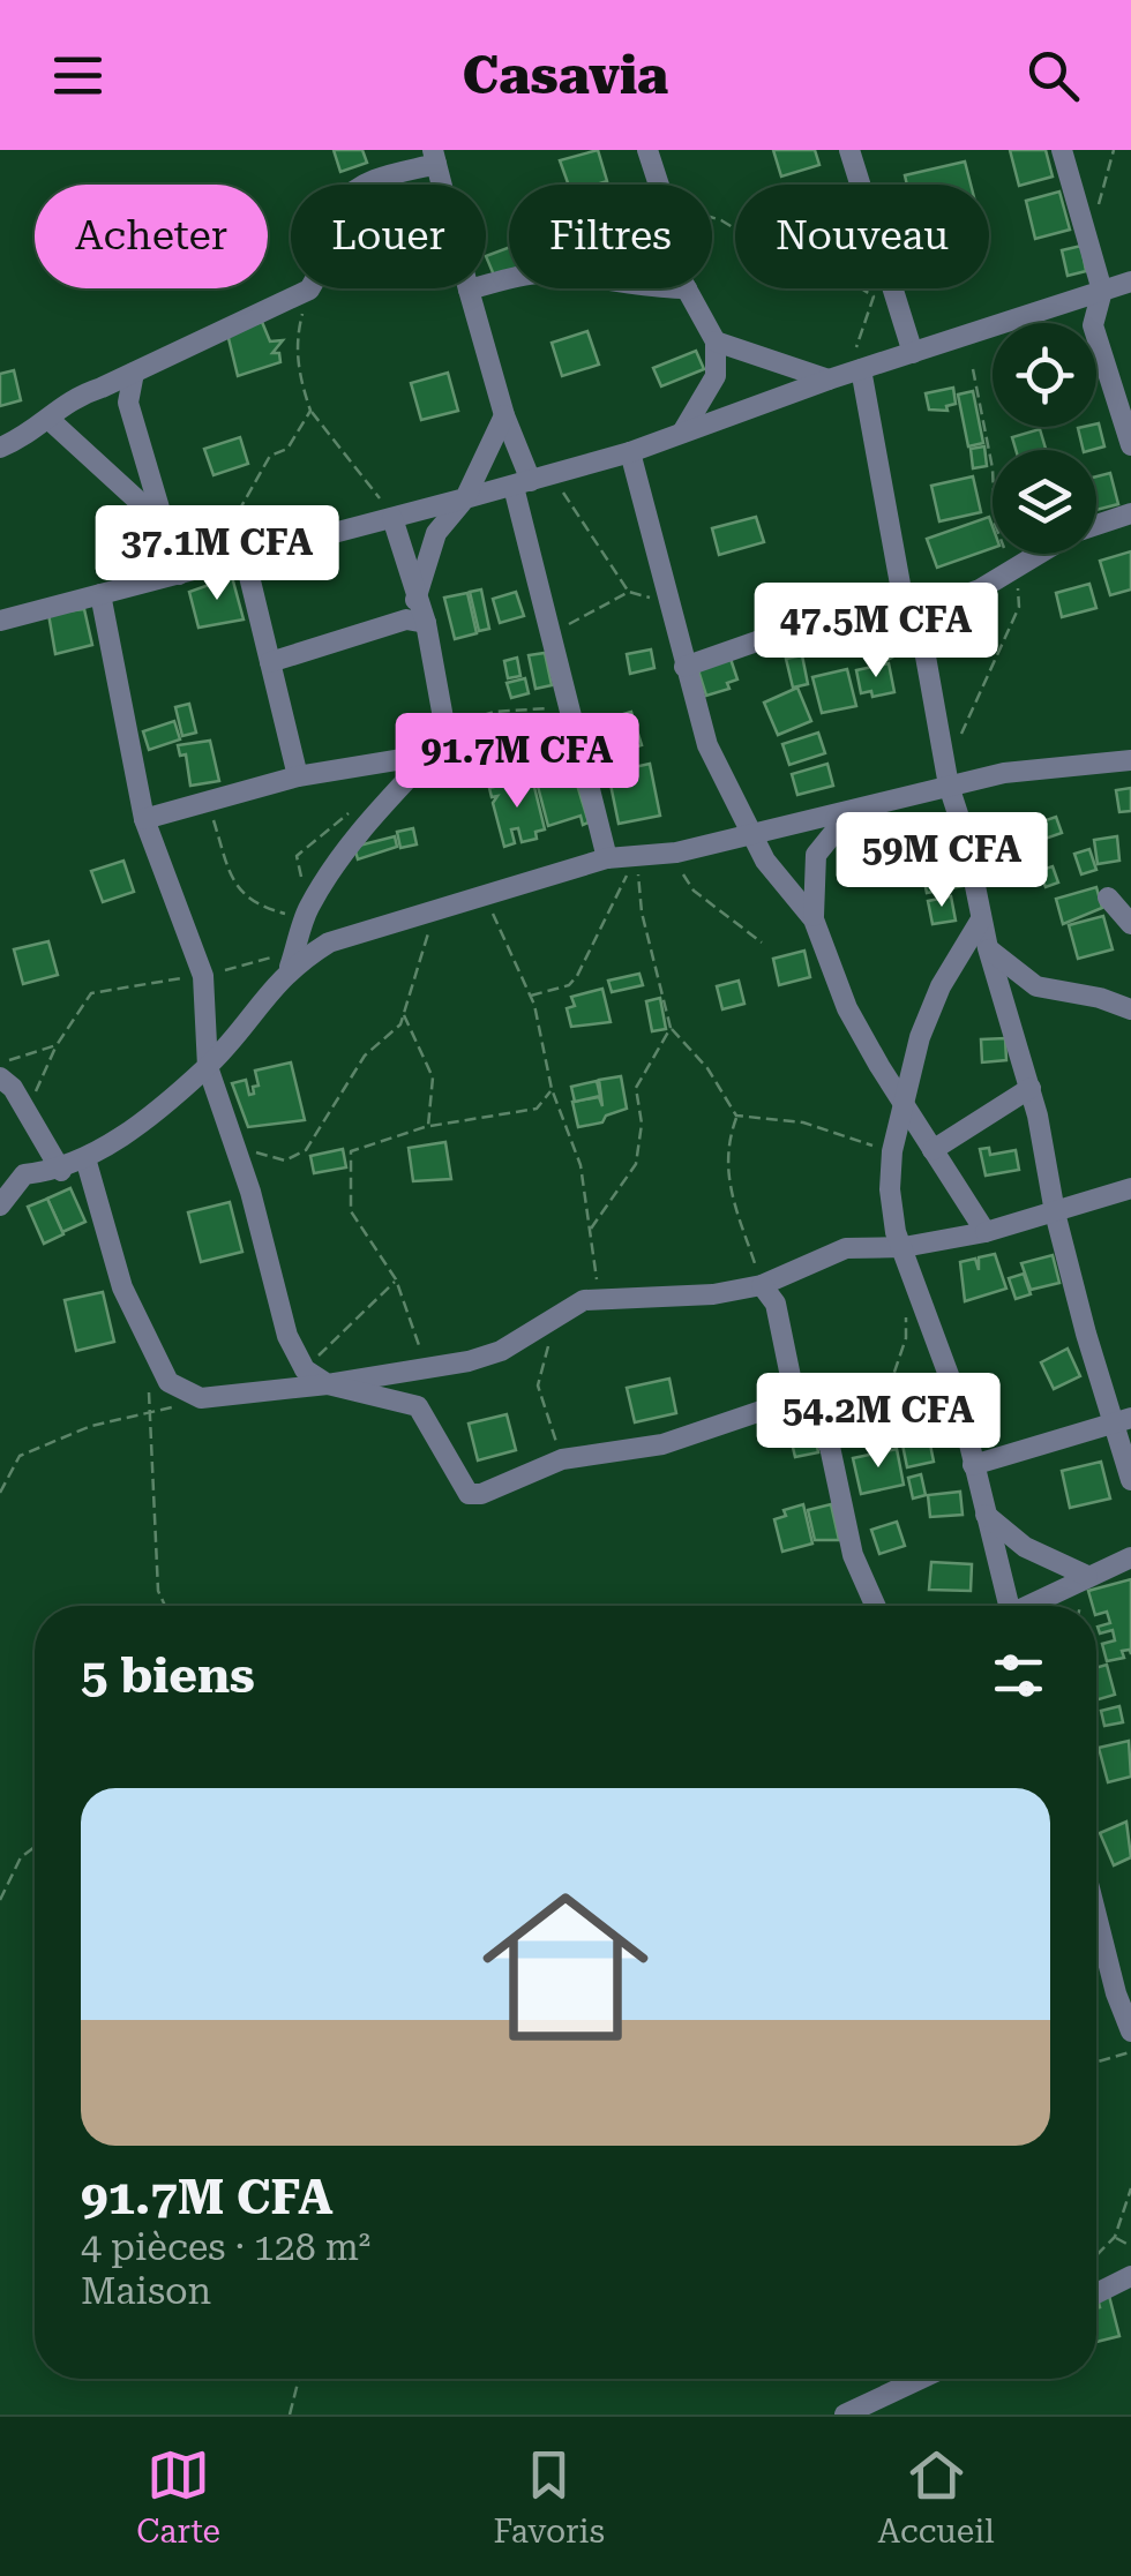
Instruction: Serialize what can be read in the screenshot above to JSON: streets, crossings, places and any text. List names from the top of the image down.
{
  "page": {
    "header": "Casavia",
    "chip": [
      "Acheter",
      "Louer",
      "Filtres",
      "Nouveau"
    ],
    "price": [
      "37.1M CFA",
      "47.5M CFA",
      "91.7M CFA",
      "59M CFA",
      "54.2M CFA"
    ],
    "heading": "5 biens",
    "list": [
      {
        "name": "91.7M CFA",
        "note": "4 pièces · 128 m² · Maison"
      }
    ],
    "tabs": ["Carte", "Favoris", "Accueil"]
  }
}
